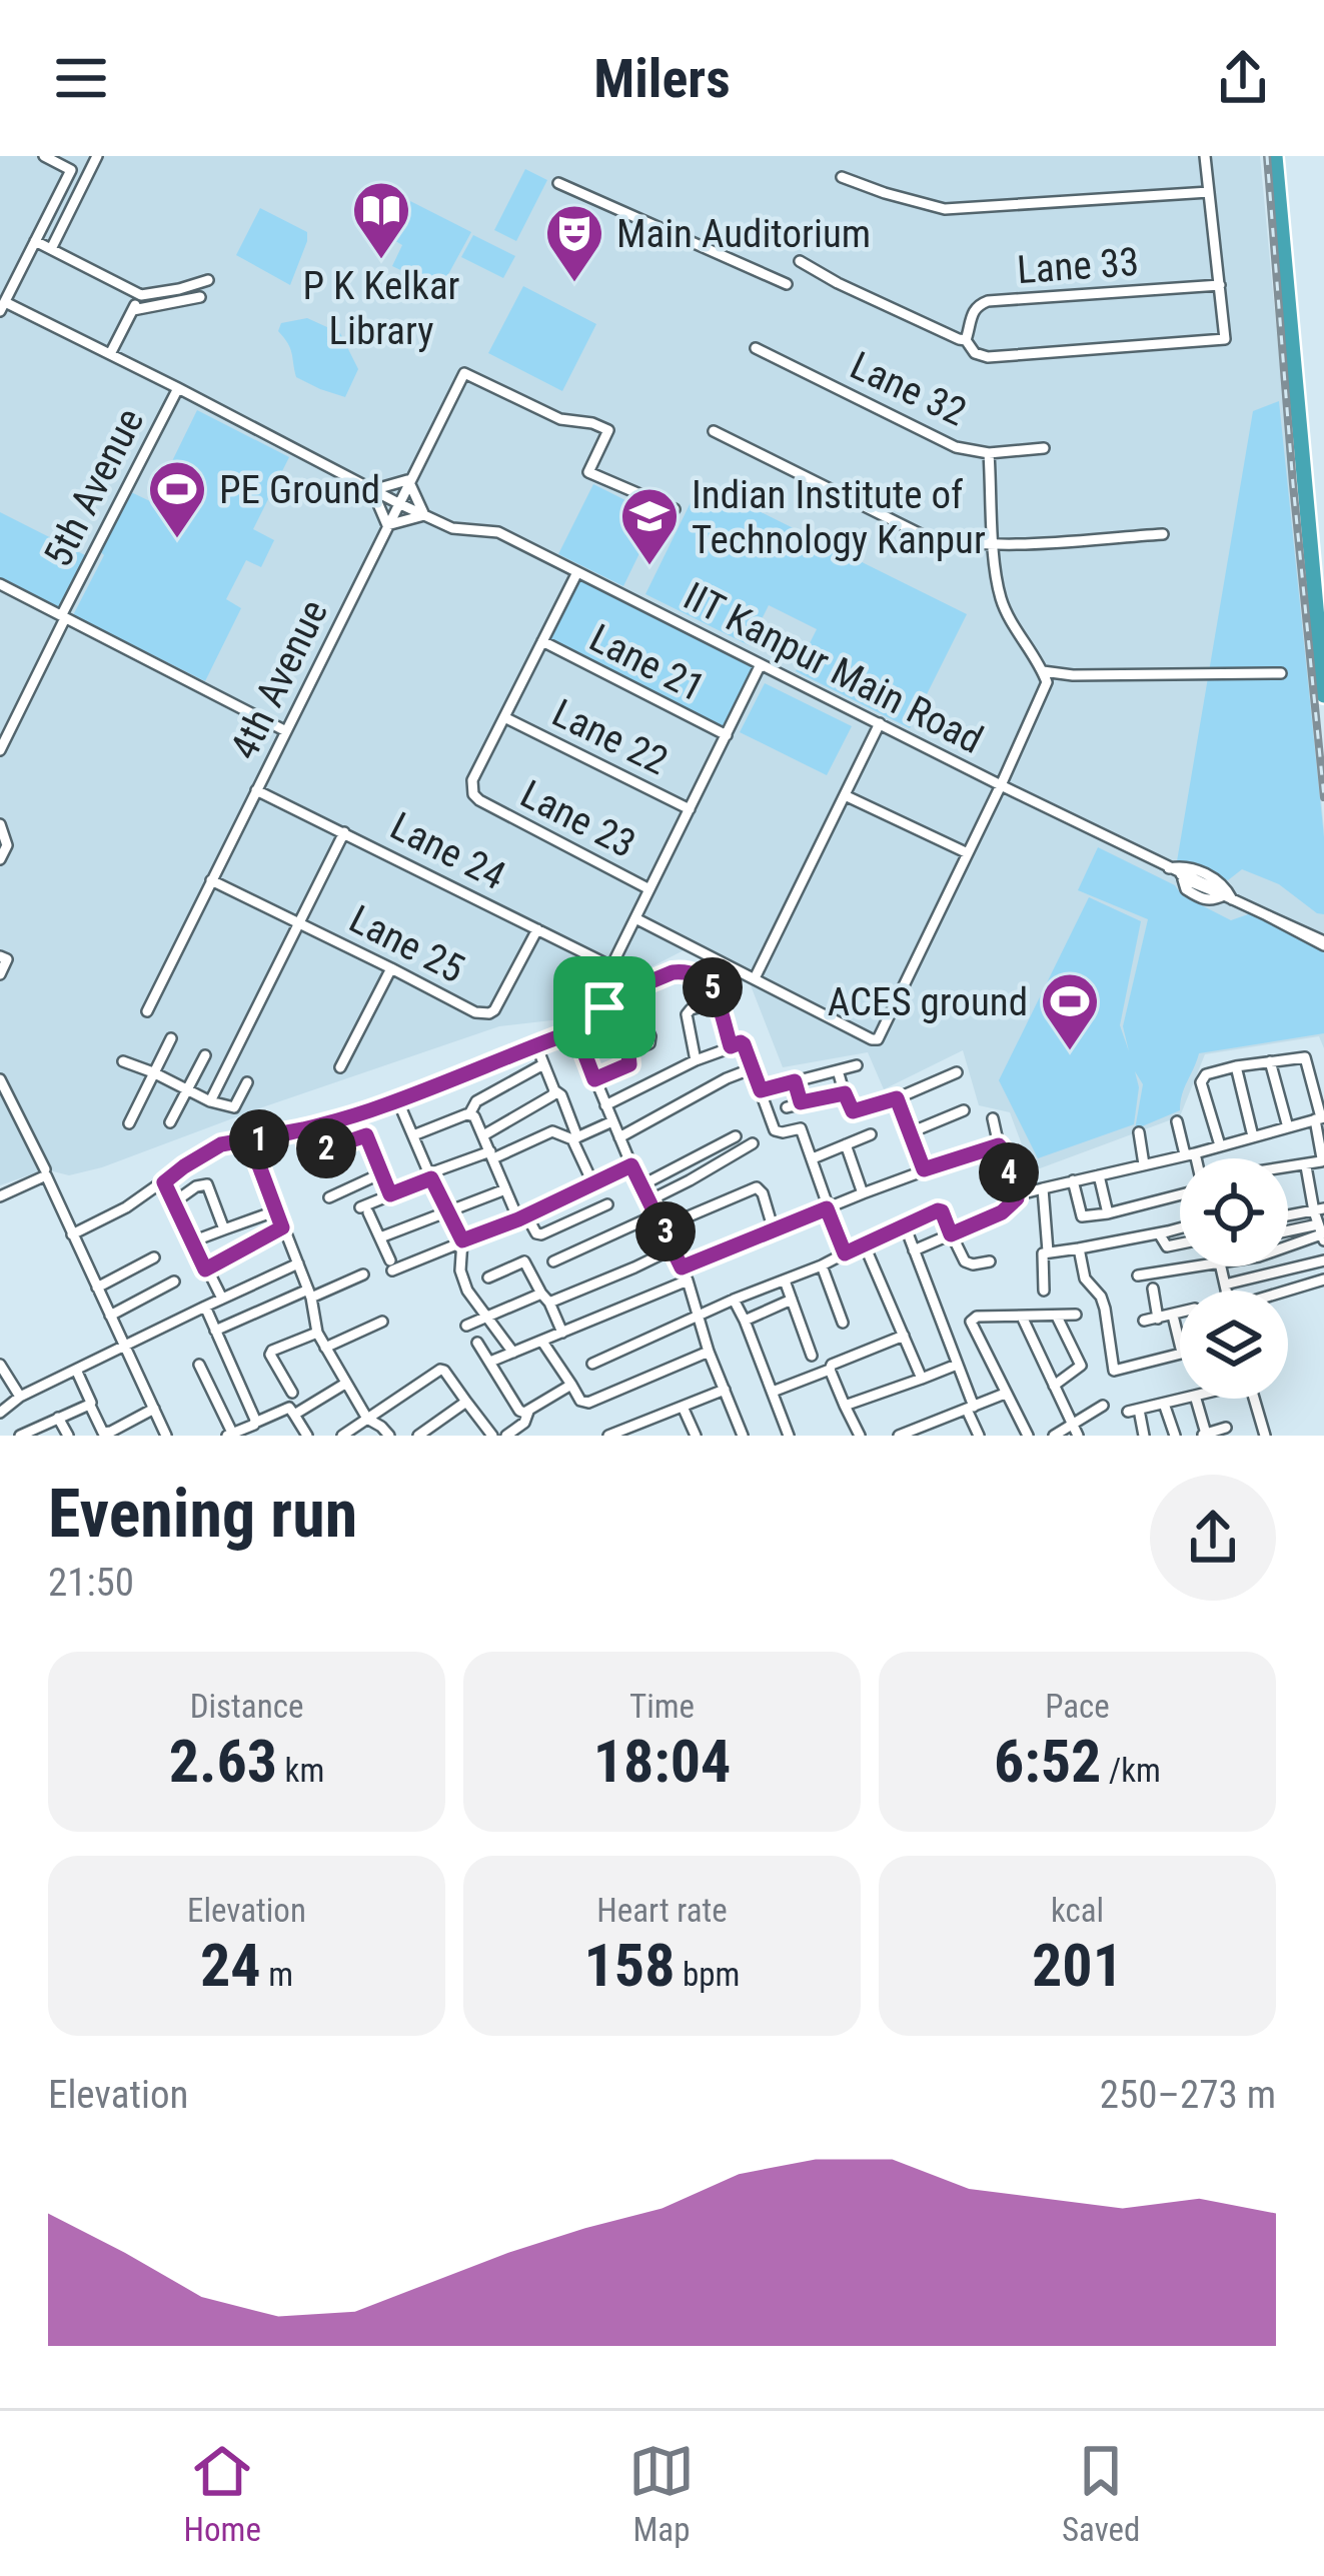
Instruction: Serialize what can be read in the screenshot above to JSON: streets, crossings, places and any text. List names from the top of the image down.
{
  "streets": {
    "street": [
      "Lane 33",
      "Lane 32",
      "5th Avenue",
      "Lane 21",
      "IIT Kanpur Main Road",
      "4th Avenue",
      "Lane 22",
      "Lane 23",
      "Lane 24",
      "Lane 25"
    ]
  },
  "crossings": [
    ["5th Avenue", "IIT Kanpur Main Road"],
    ["IIT Kanpur Main Road", "4th Avenue"],
    ["4th Avenue", "Lane 24"],
    ["4th Avenue", "Lane 25"],
    ["Lane 22", "Lane 23"],
    ["Lane 24", "Lane 25"]
  ],
  "places": {
    "library": ["P K Kelkar Library"],
    "theatre": ["Main Auditorium"],
    "sports": ["PE Ground", "ACES ground"],
    "school or university": ["Indian Institute of Technology Kanpur"]
  },
  "page": {
    "header": "Milers",
    "pins": [
      "5",
      "1",
      "2",
      "4",
      "3"
    ],
    "heading": ["Evening run", "21:50"],
    "stats": [
      ["Distance", "2.63 km"],
      ["Time", "18:04"],
      ["Pace", "6:52 /km"],
      ["Elevation", "24 m"],
      ["Heart rate", "158 bpm"],
      ["kcal", "201"]
    ],
    "chart": ["Elevation", "250–273 m"],
    "tabs": ["Home", "Map", "Saved"]
  }
}
